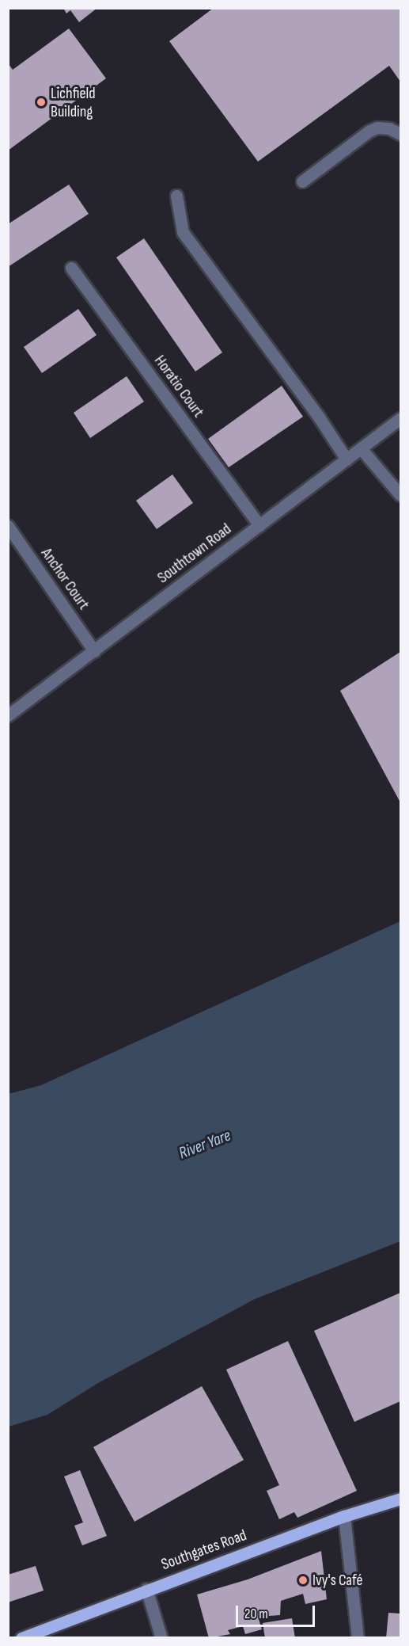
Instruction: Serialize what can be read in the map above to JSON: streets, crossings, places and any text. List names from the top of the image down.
{
  "streets": {
    "main road": ["Southgates Road"],
    "street": ["Horatio Court", "Southtown Road", "Anchor Court"]
  },
  "crossings": [
    ["Horatio Court", "Southtown Road"],
    ["Southtown Road", "Anchor Court"]
  ],
  "water": ["River Yare"],
  "places": ["Lichfield Building", "Ivy's Café"],
  "scale_bar": "20 m"
}
